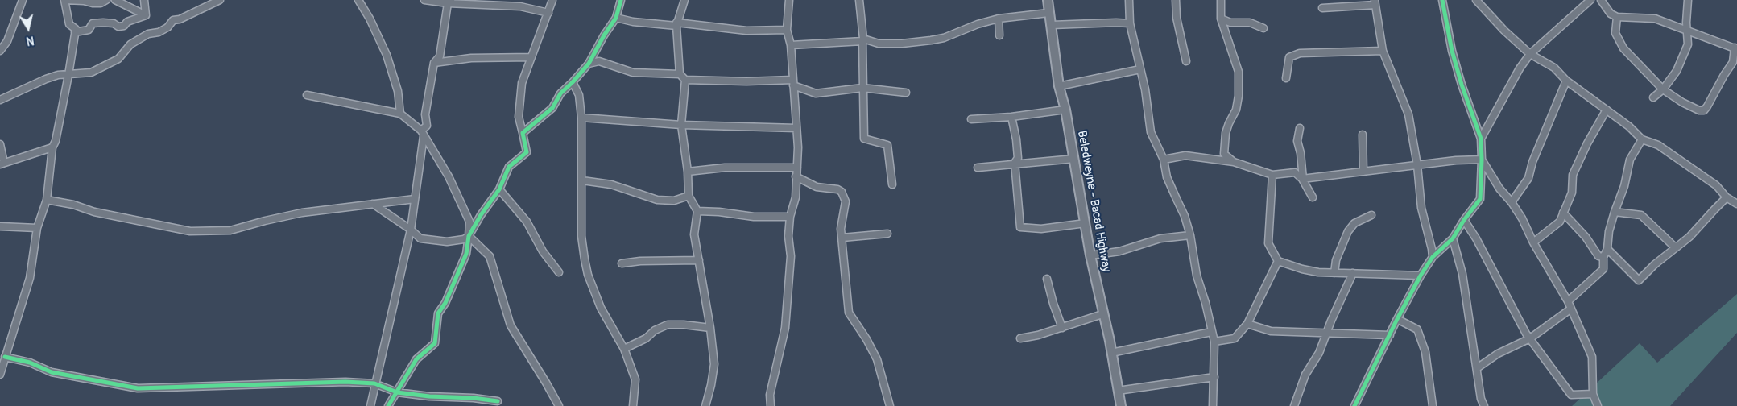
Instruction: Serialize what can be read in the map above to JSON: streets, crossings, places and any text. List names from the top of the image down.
{
  "streets": {
    "street": ["Beledweyne - Bacad Highway"]
  },
  "north": "bottom"
}
